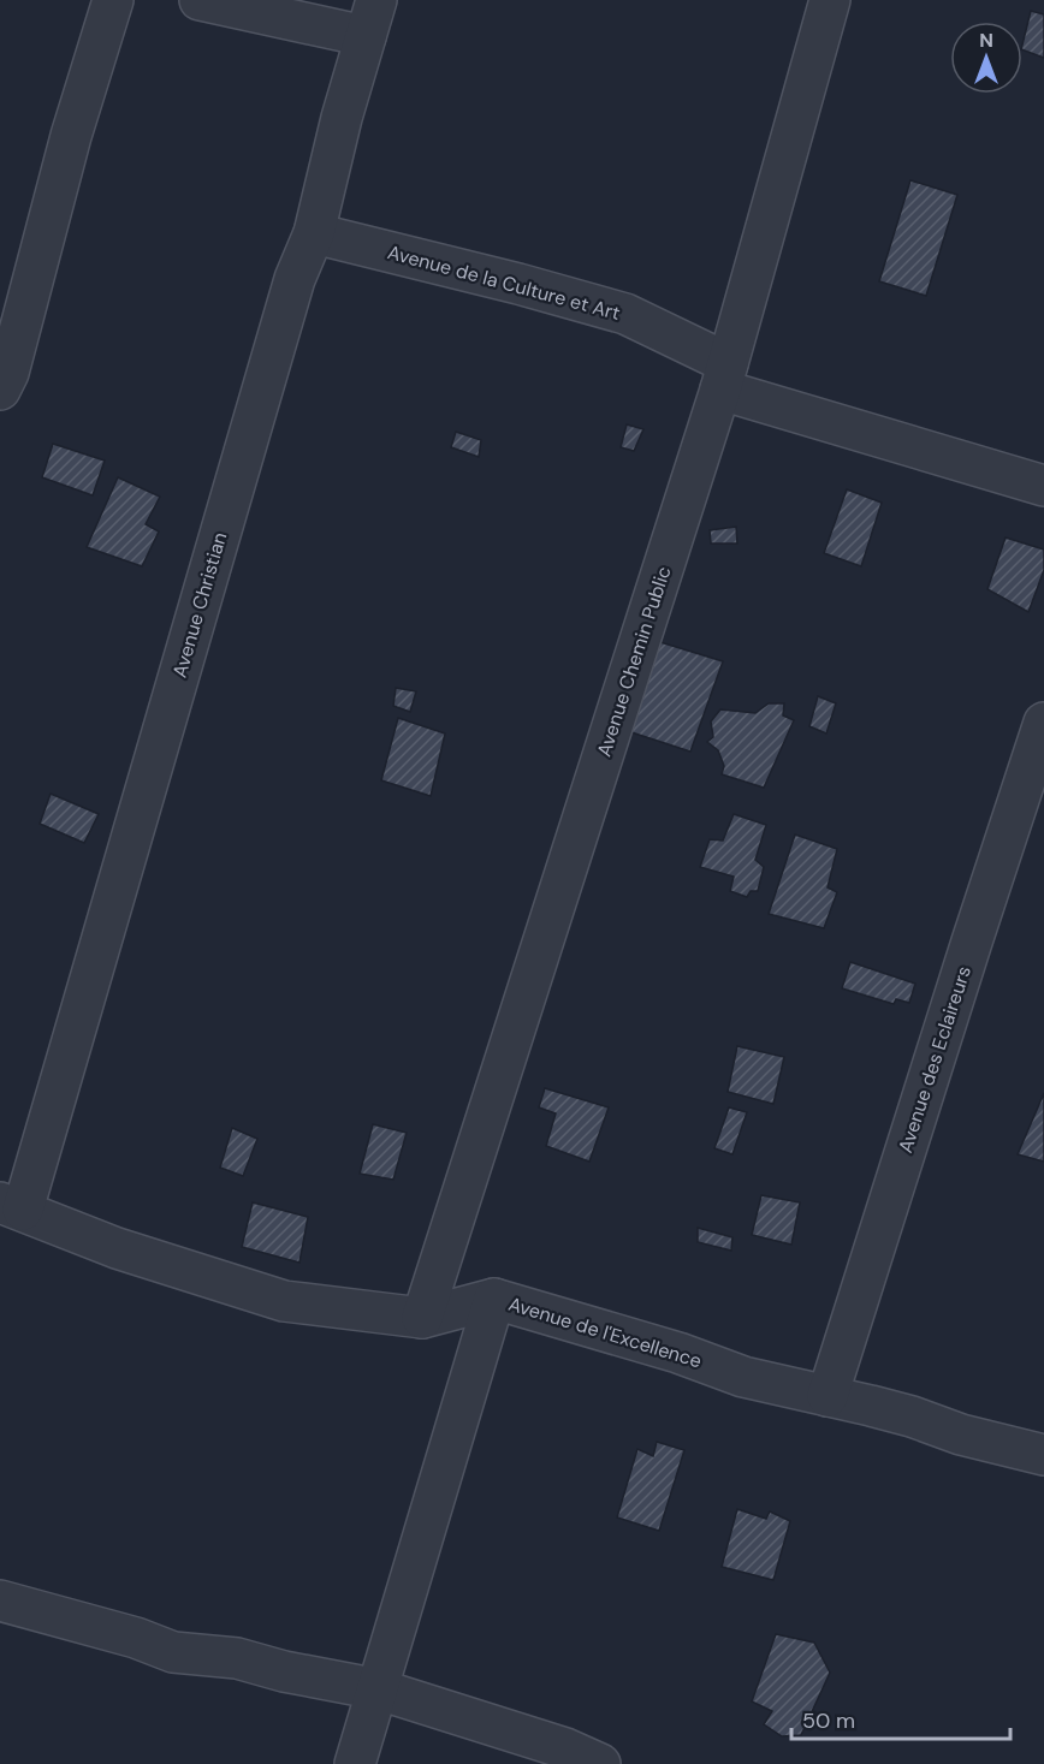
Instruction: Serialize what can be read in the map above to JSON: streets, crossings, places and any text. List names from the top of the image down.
{
  "streets": {
    "street": [
      "Avenue de la Culture et Art",
      "Avenue Christian",
      "Avenue Chemin Public",
      "Avenue des Eclaireurs",
      "Avenue de l'Excellence"
    ]
  },
  "crossings": [
    ["Avenue de la Culture et Art", "Avenue Christian"],
    ["Avenue de la Culture et Art", "Avenue Chemin Public"],
    ["Avenue Christian", "Avenue de l'Excellence"],
    ["Avenue Chemin Public", "Avenue de l'Excellence"],
    ["Avenue des Eclaireurs", "Avenue de l'Excellence"]
  ],
  "scale_bar": "50 m",
  "north": "top"
}
